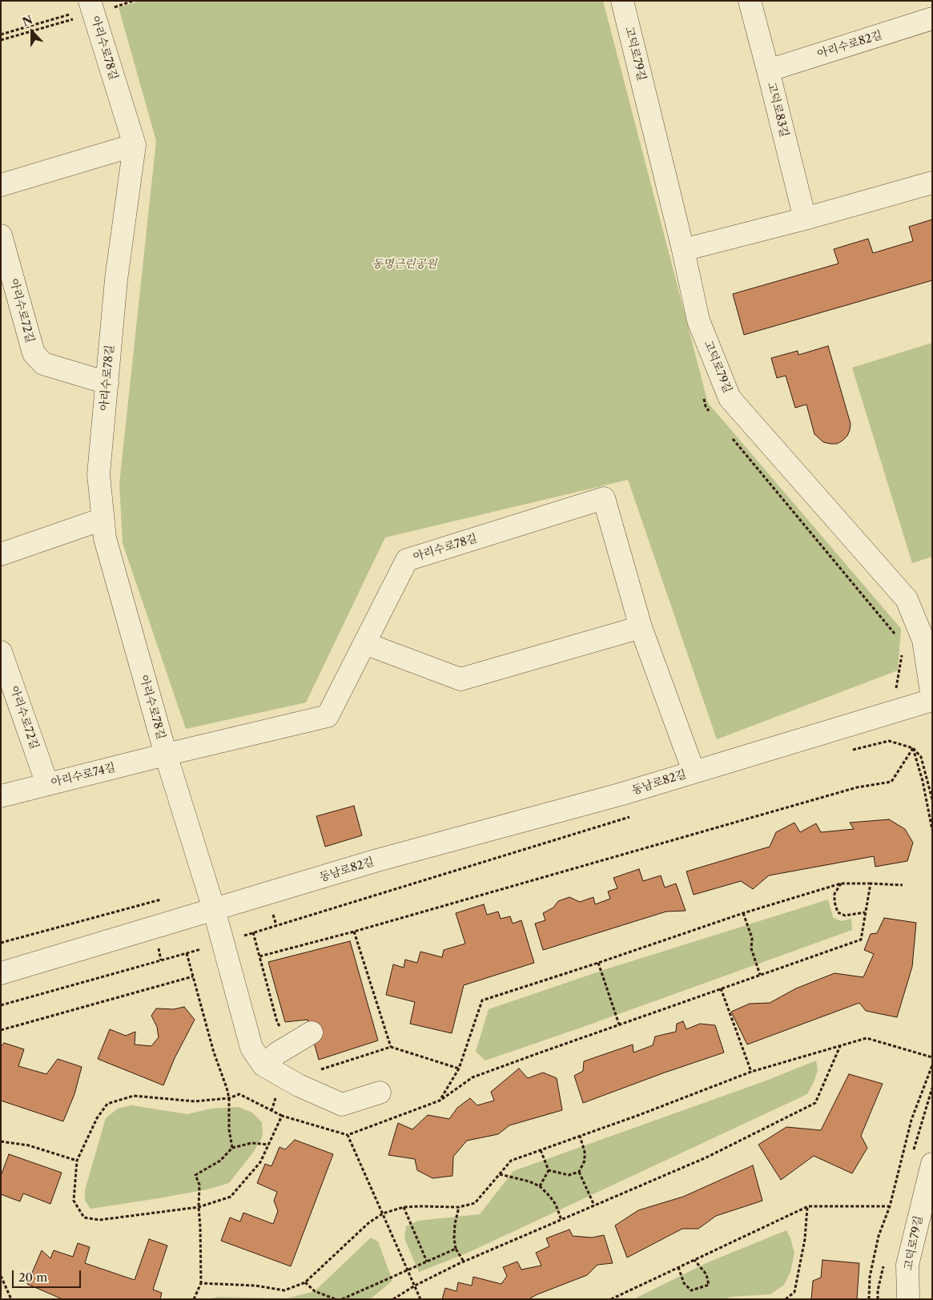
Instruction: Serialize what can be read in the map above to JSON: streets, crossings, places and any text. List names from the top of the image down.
{
  "streets": {
    "street": [
      "아리수로82길",
      "아리수로78길",
      "고덕로79길",
      "고덕로83길",
      "아리수로72길",
      "아리수로74길",
      "동남로82길"
    ]
  },
  "crossings": [
    ["아리수로82길", "고덕로83길"],
    ["아리수로78길", "아리수로72길"],
    ["아리수로78길", "아리수로74길"],
    ["아리수로78길", "동남로82길"],
    ["아리수로72길", "아리수로74길"]
  ],
  "parks": ["동명근린공원"],
  "scale_bar": "20 m",
  "north": "top"
}
